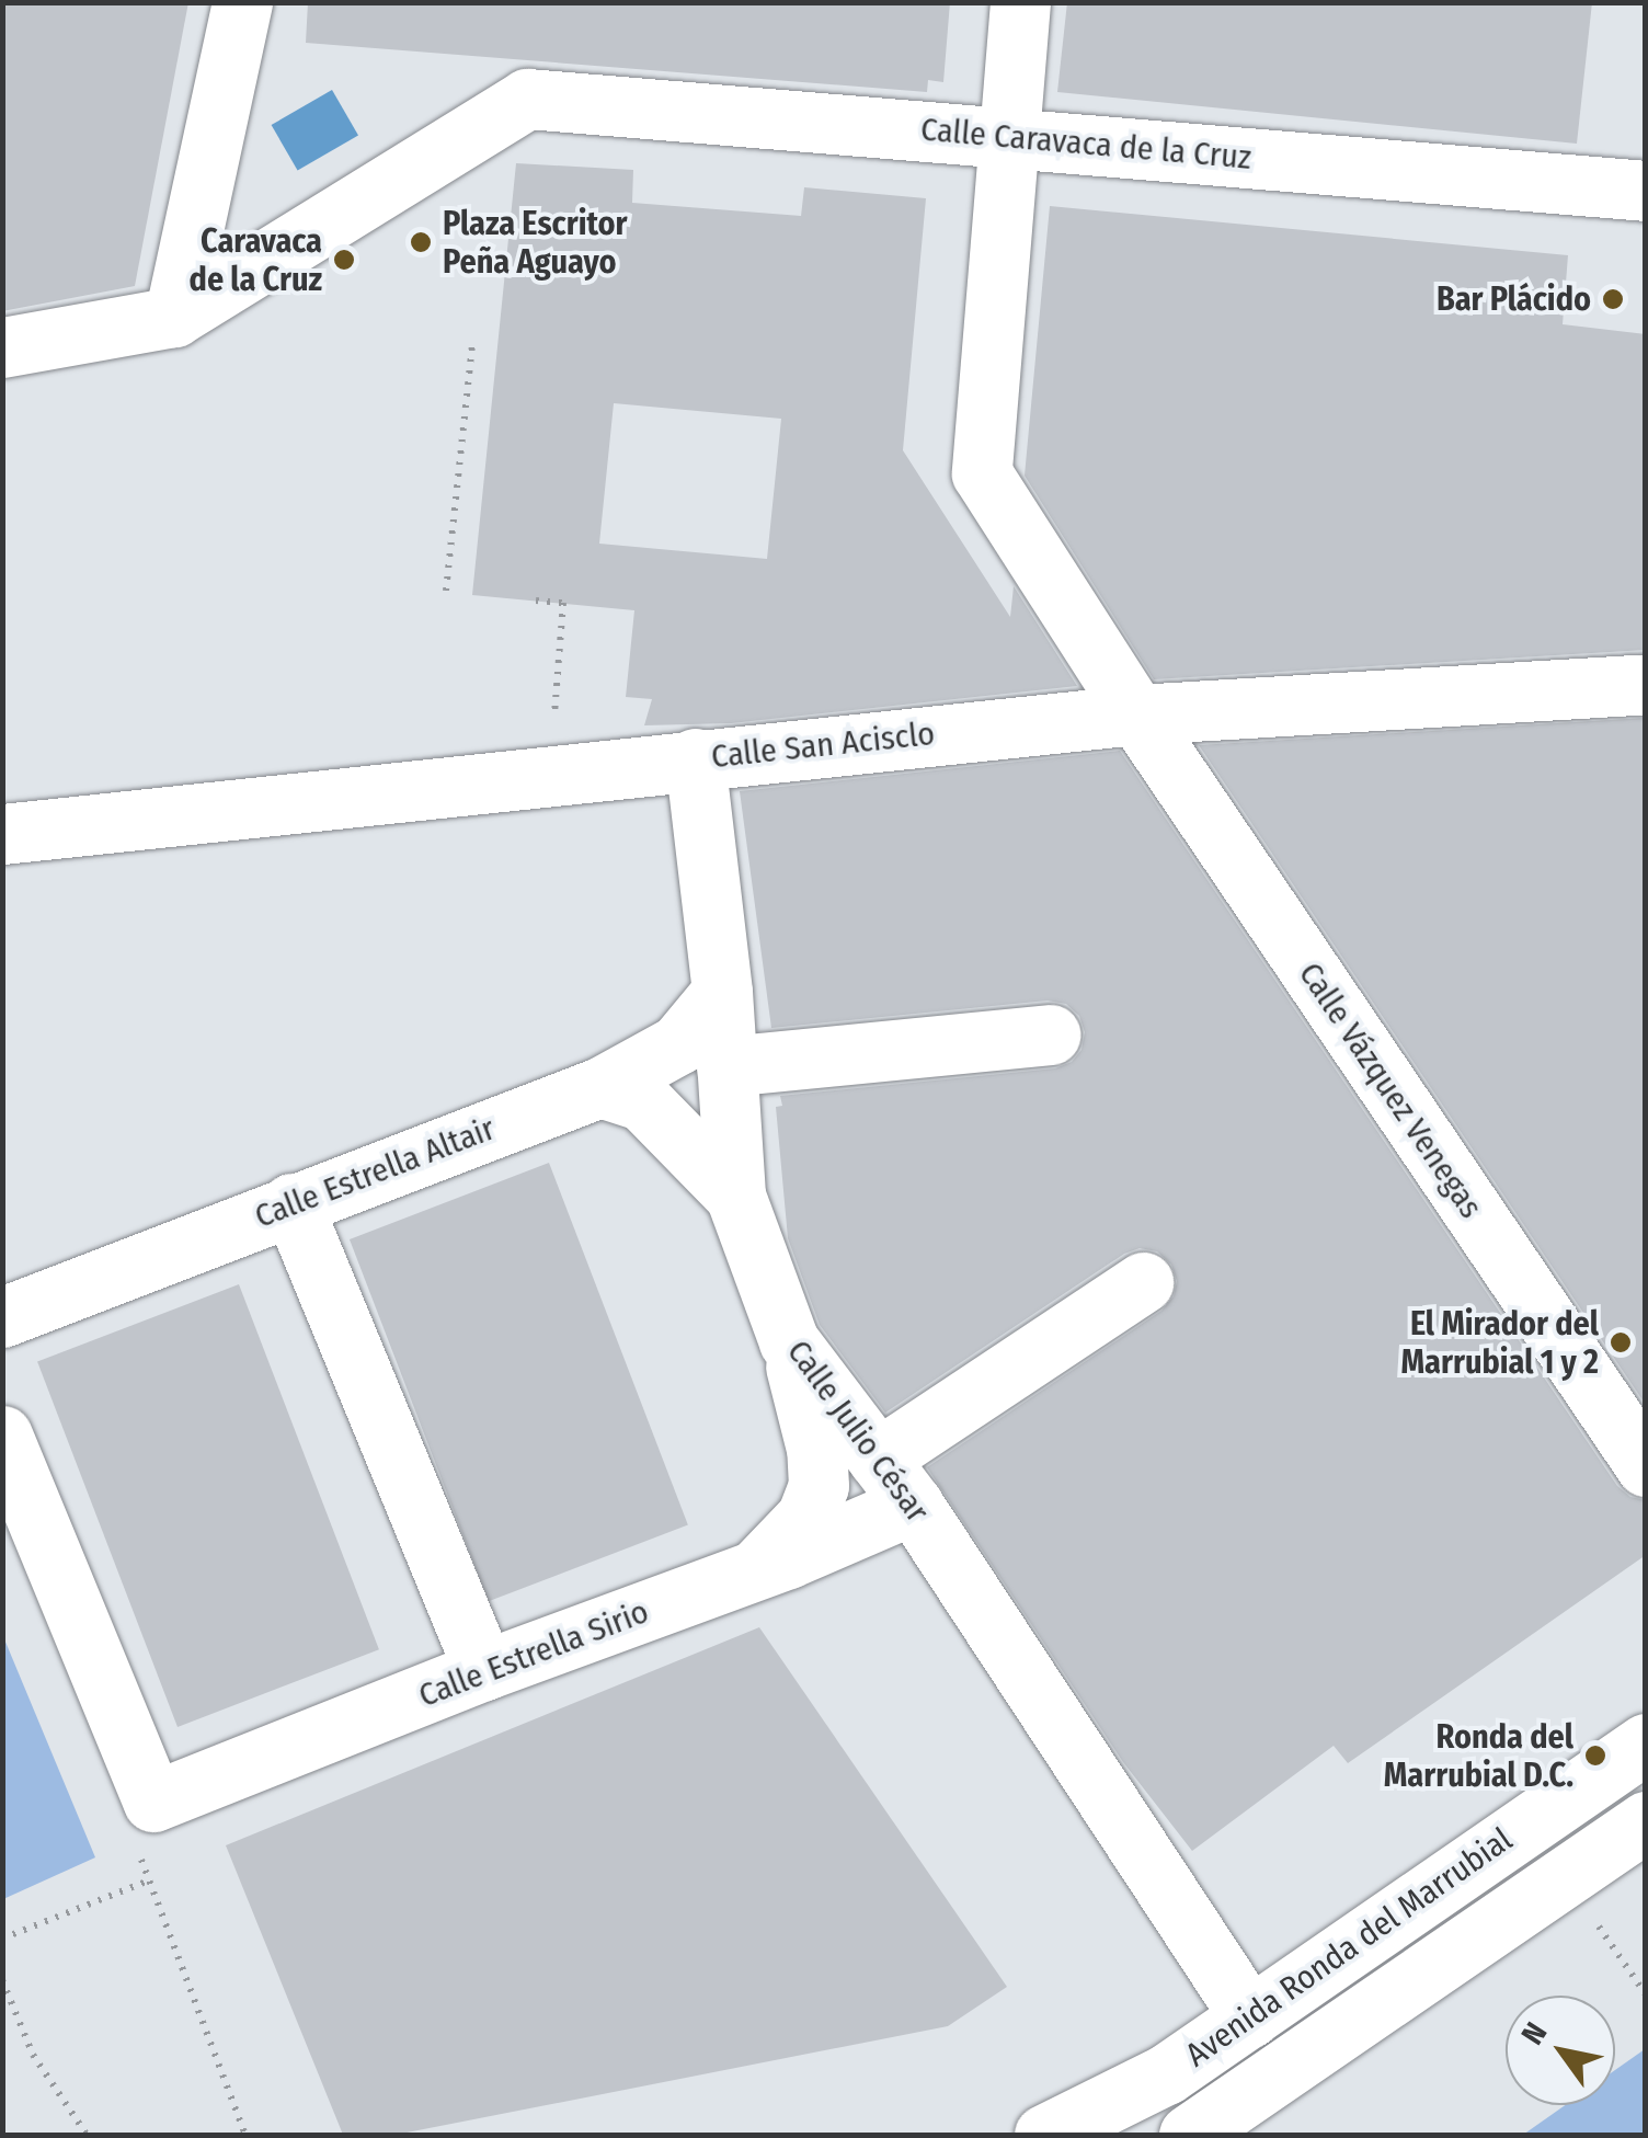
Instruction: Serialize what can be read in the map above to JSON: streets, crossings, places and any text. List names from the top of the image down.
{
  "streets": {
    "street": [
      "Calle Caravaca de la Cruz",
      "Calle San Acisclo",
      "Calle Vázquez Venegas",
      "Calle Estrella Altair",
      "Calle Julio César",
      "Calle Estrella Sirio",
      "Avenida Ronda del Marrubial"
    ]
  },
  "crossings": [
    ["Calle Caravaca de la Cruz", "Calle Vázquez Venegas"],
    ["Calle San Acisclo", "Calle Vázquez Venegas"],
    ["Calle San Acisclo", "Calle Julio César"],
    ["Calle Estrella Altair", "Calle Julio César"],
    ["Calle Julio César", "Calle Estrella Sirio"],
    ["Calle Julio César", "Avenida Ronda del Marrubial"]
  ],
  "places": [
    "Plaza Escritor Peña Aguayo",
    "Caravaca de la Cruz",
    "Bar Plácido",
    "El Mirador del Marrubial 1 y 2",
    "Ronda del Marrubial D.C."
  ],
  "north": "top left"
}
